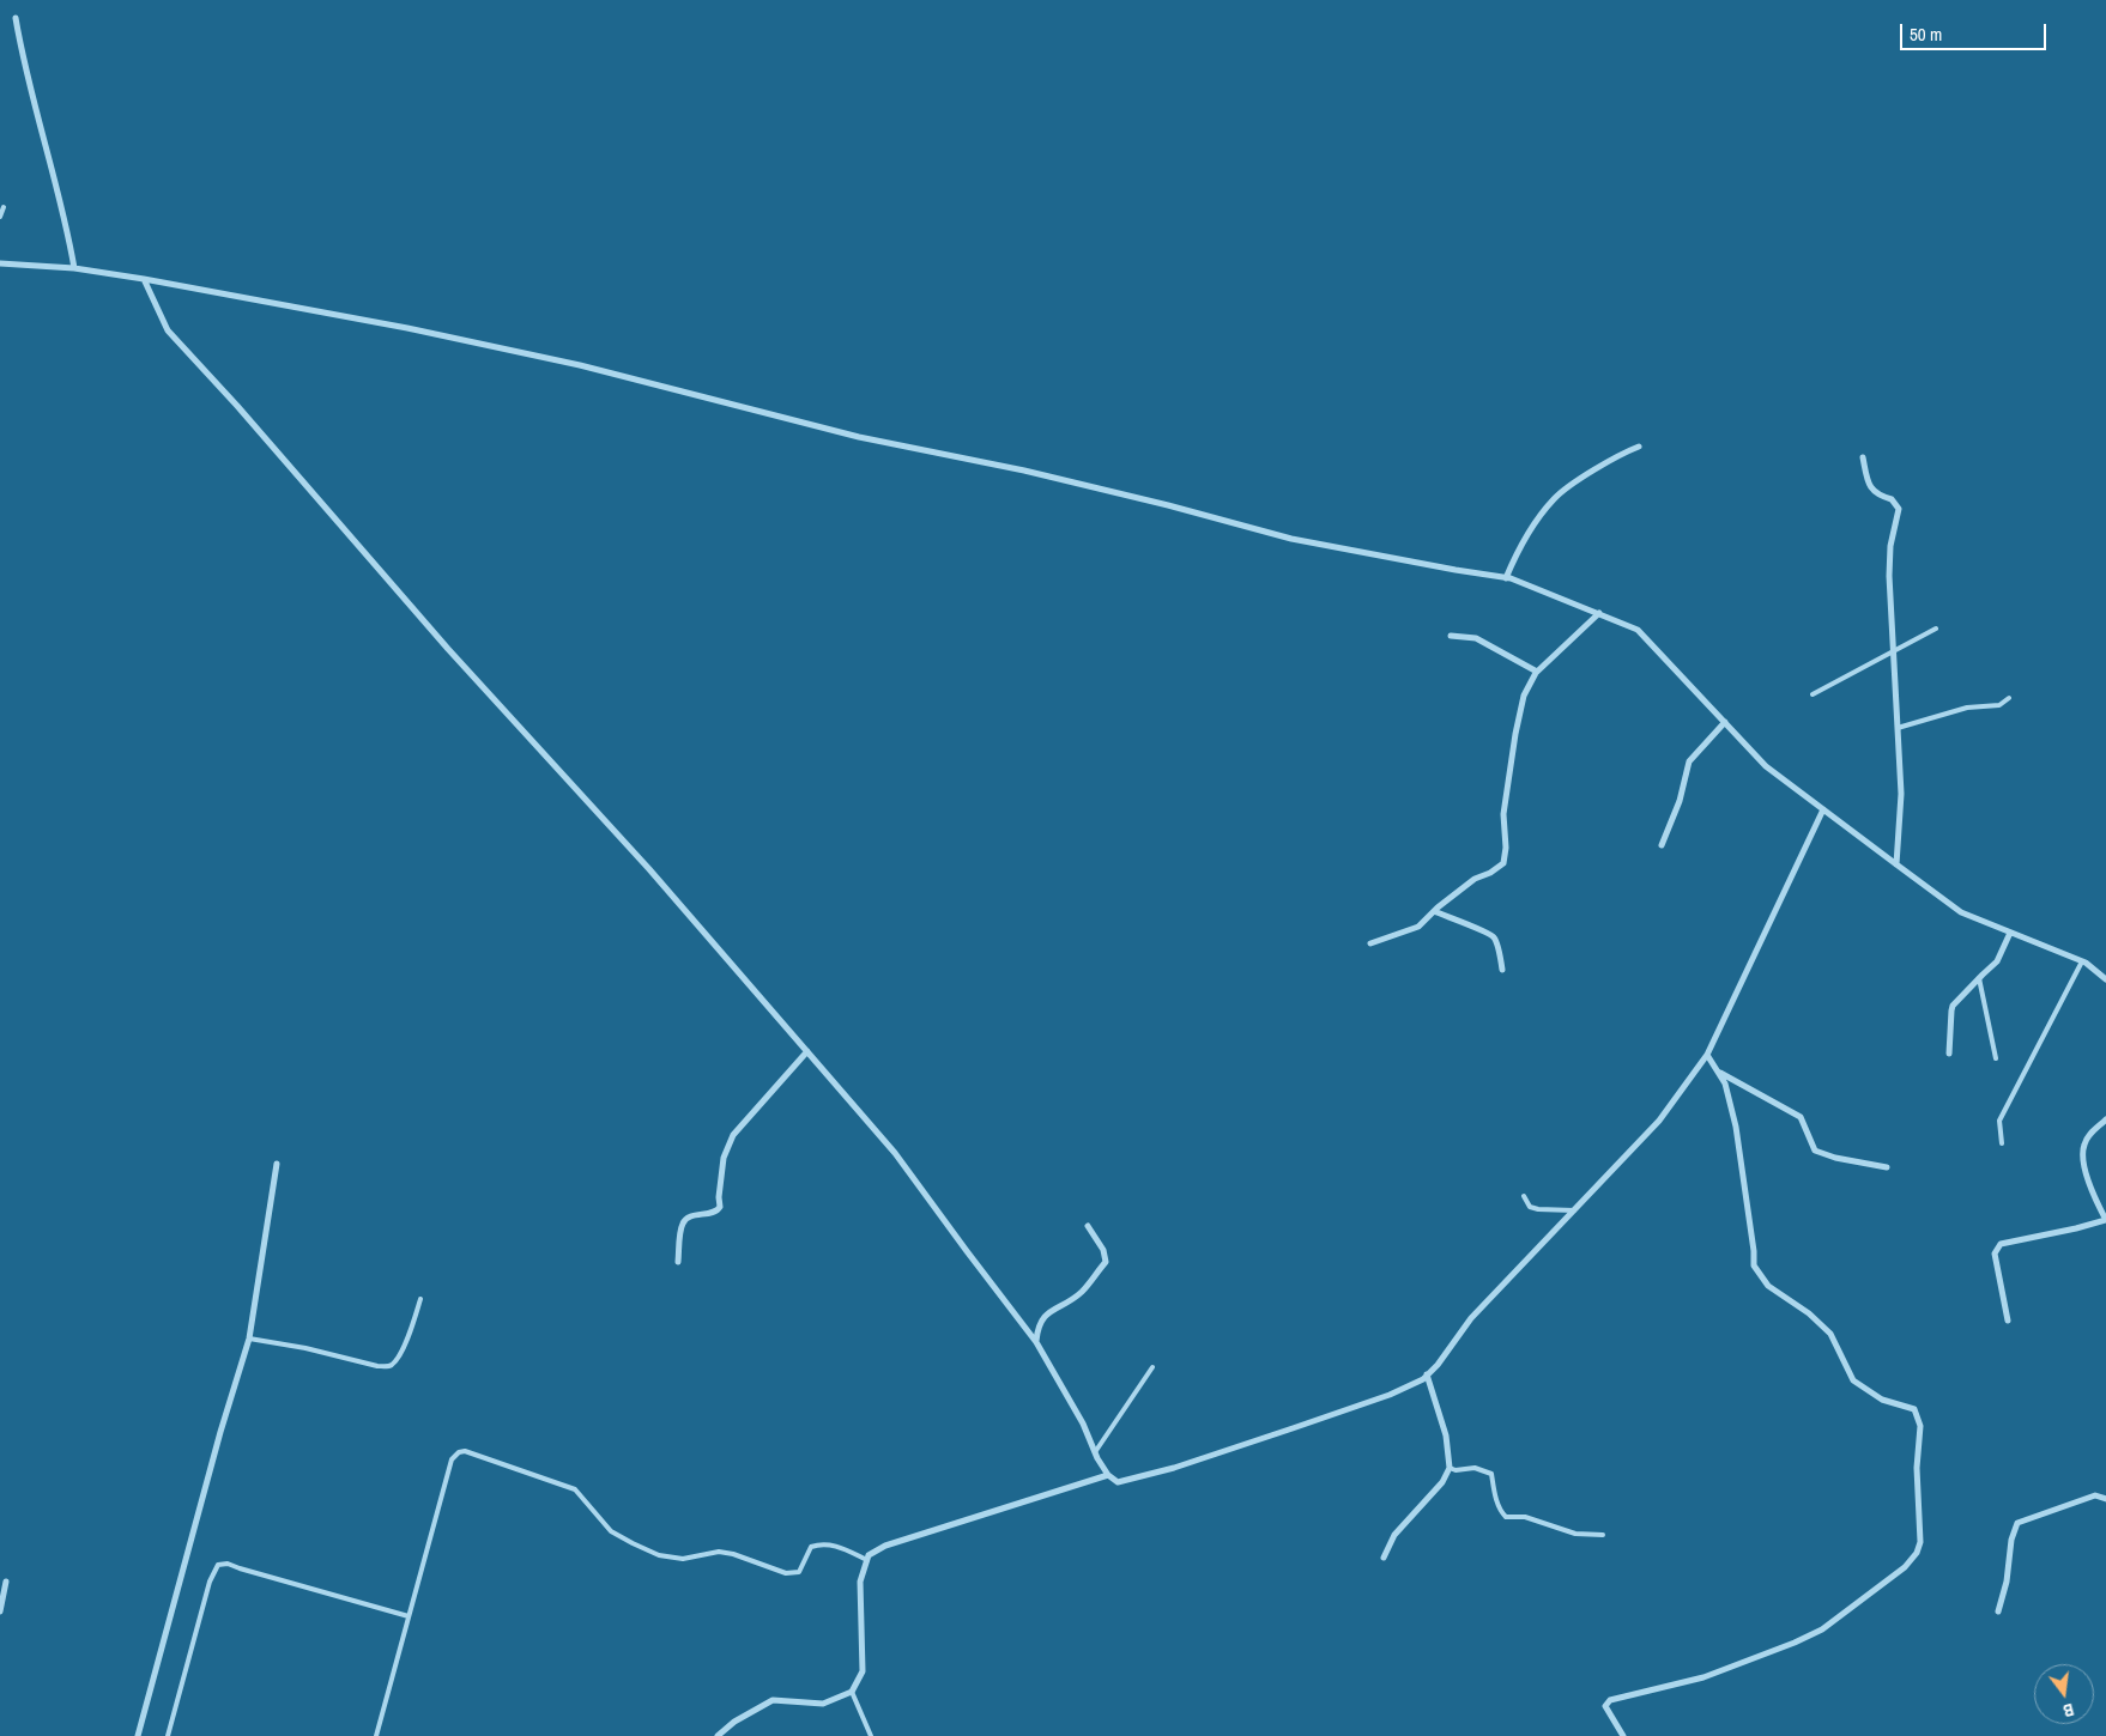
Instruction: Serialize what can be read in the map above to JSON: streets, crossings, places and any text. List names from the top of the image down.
{
  "scale_bar": "50 m",
  "north": "bottom"
}
